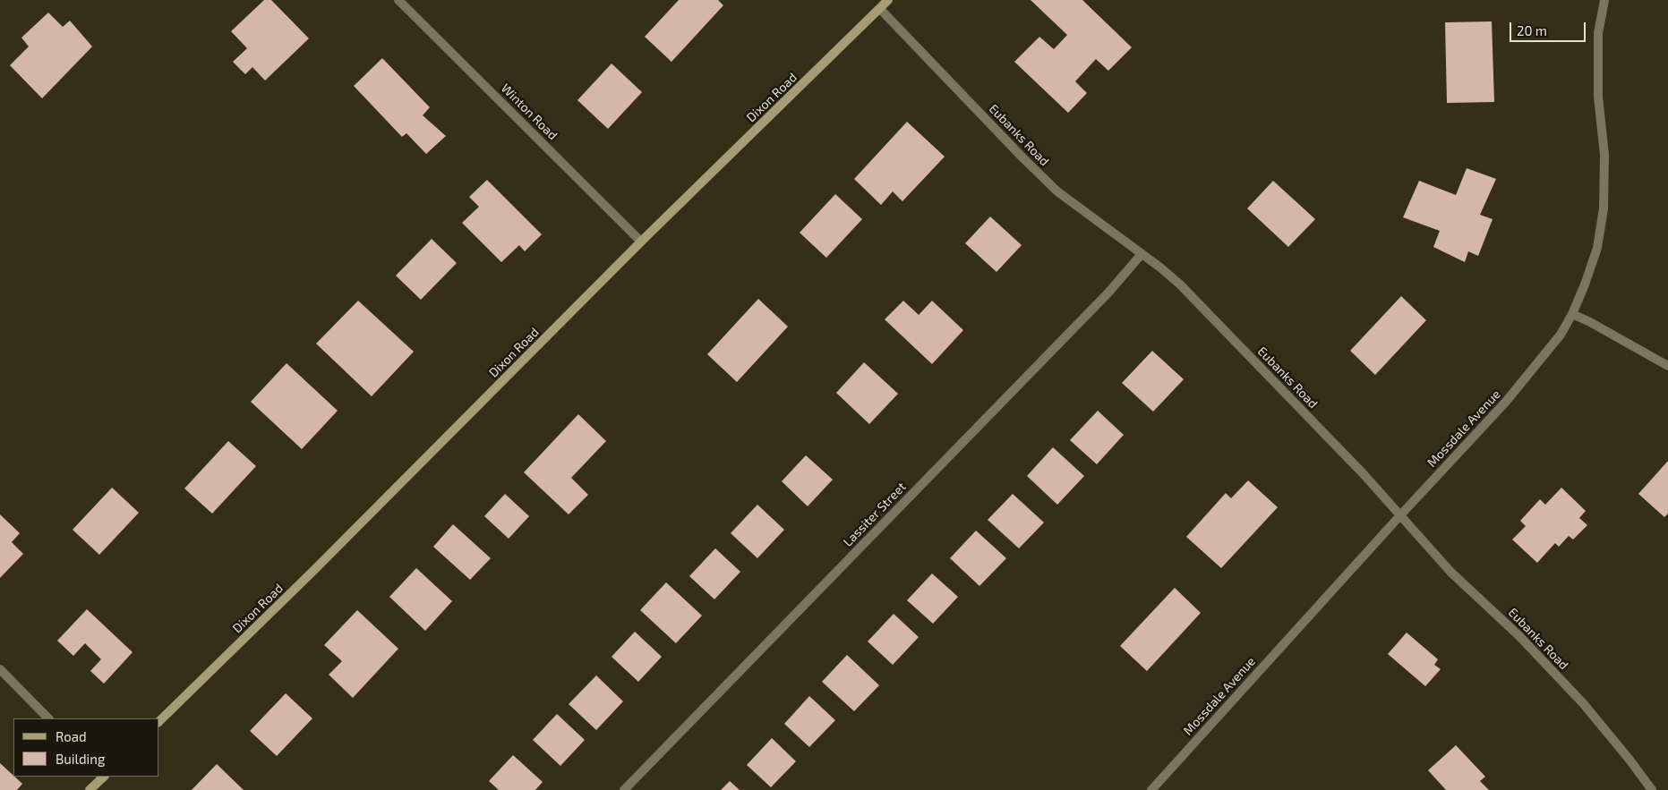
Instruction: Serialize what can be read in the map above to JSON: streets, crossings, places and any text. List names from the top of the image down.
{
  "streets": {
    "street": [
      "Dixon Road",
      "Winton Road",
      "Eubanks Road",
      "Mossdale Avenue",
      "Lassiter Street"
    ]
  },
  "crossings": [
    ["Dixon Road", "Winton Road"],
    ["Dixon Road", "Eubanks Road"],
    ["Eubanks Road", "Mossdale Avenue"],
    ["Eubanks Road", "Lassiter Street"]
  ],
  "legend": ["Road", "Building"],
  "scale_bar": "20 m"
}
